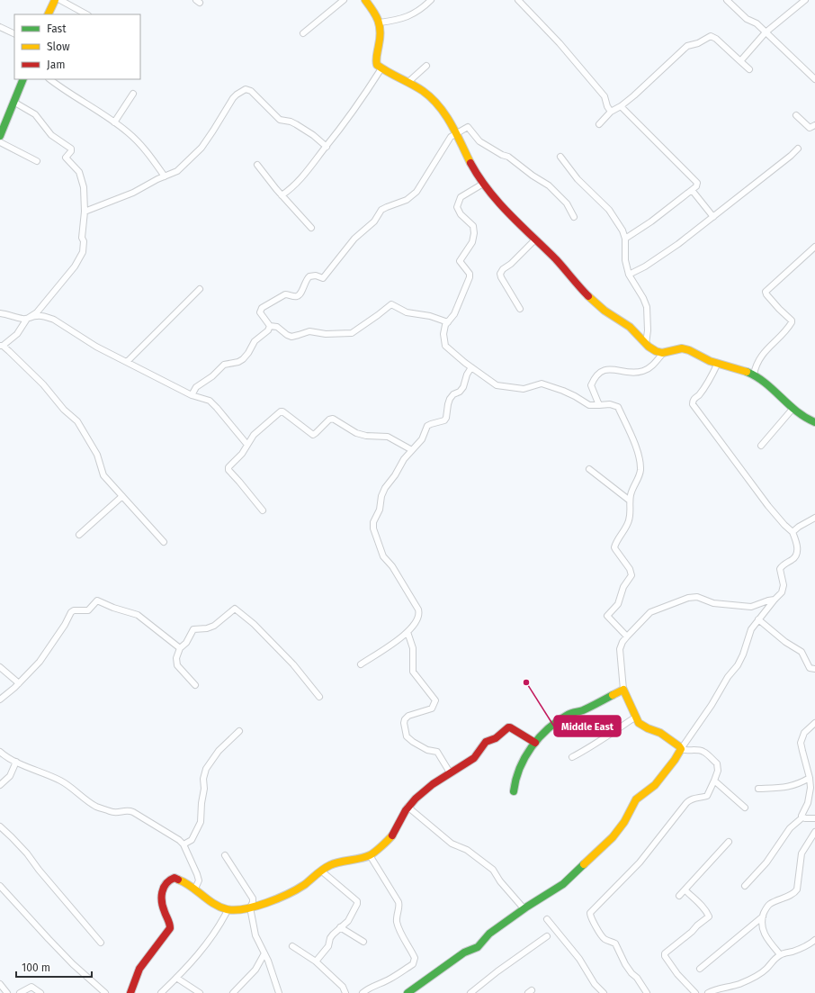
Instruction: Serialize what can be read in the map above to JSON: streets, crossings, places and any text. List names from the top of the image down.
{
  "places": ["Middle East"],
  "legend": ["Fast", "Slow", "Jam"],
  "scale_bar": "100 m"
}
